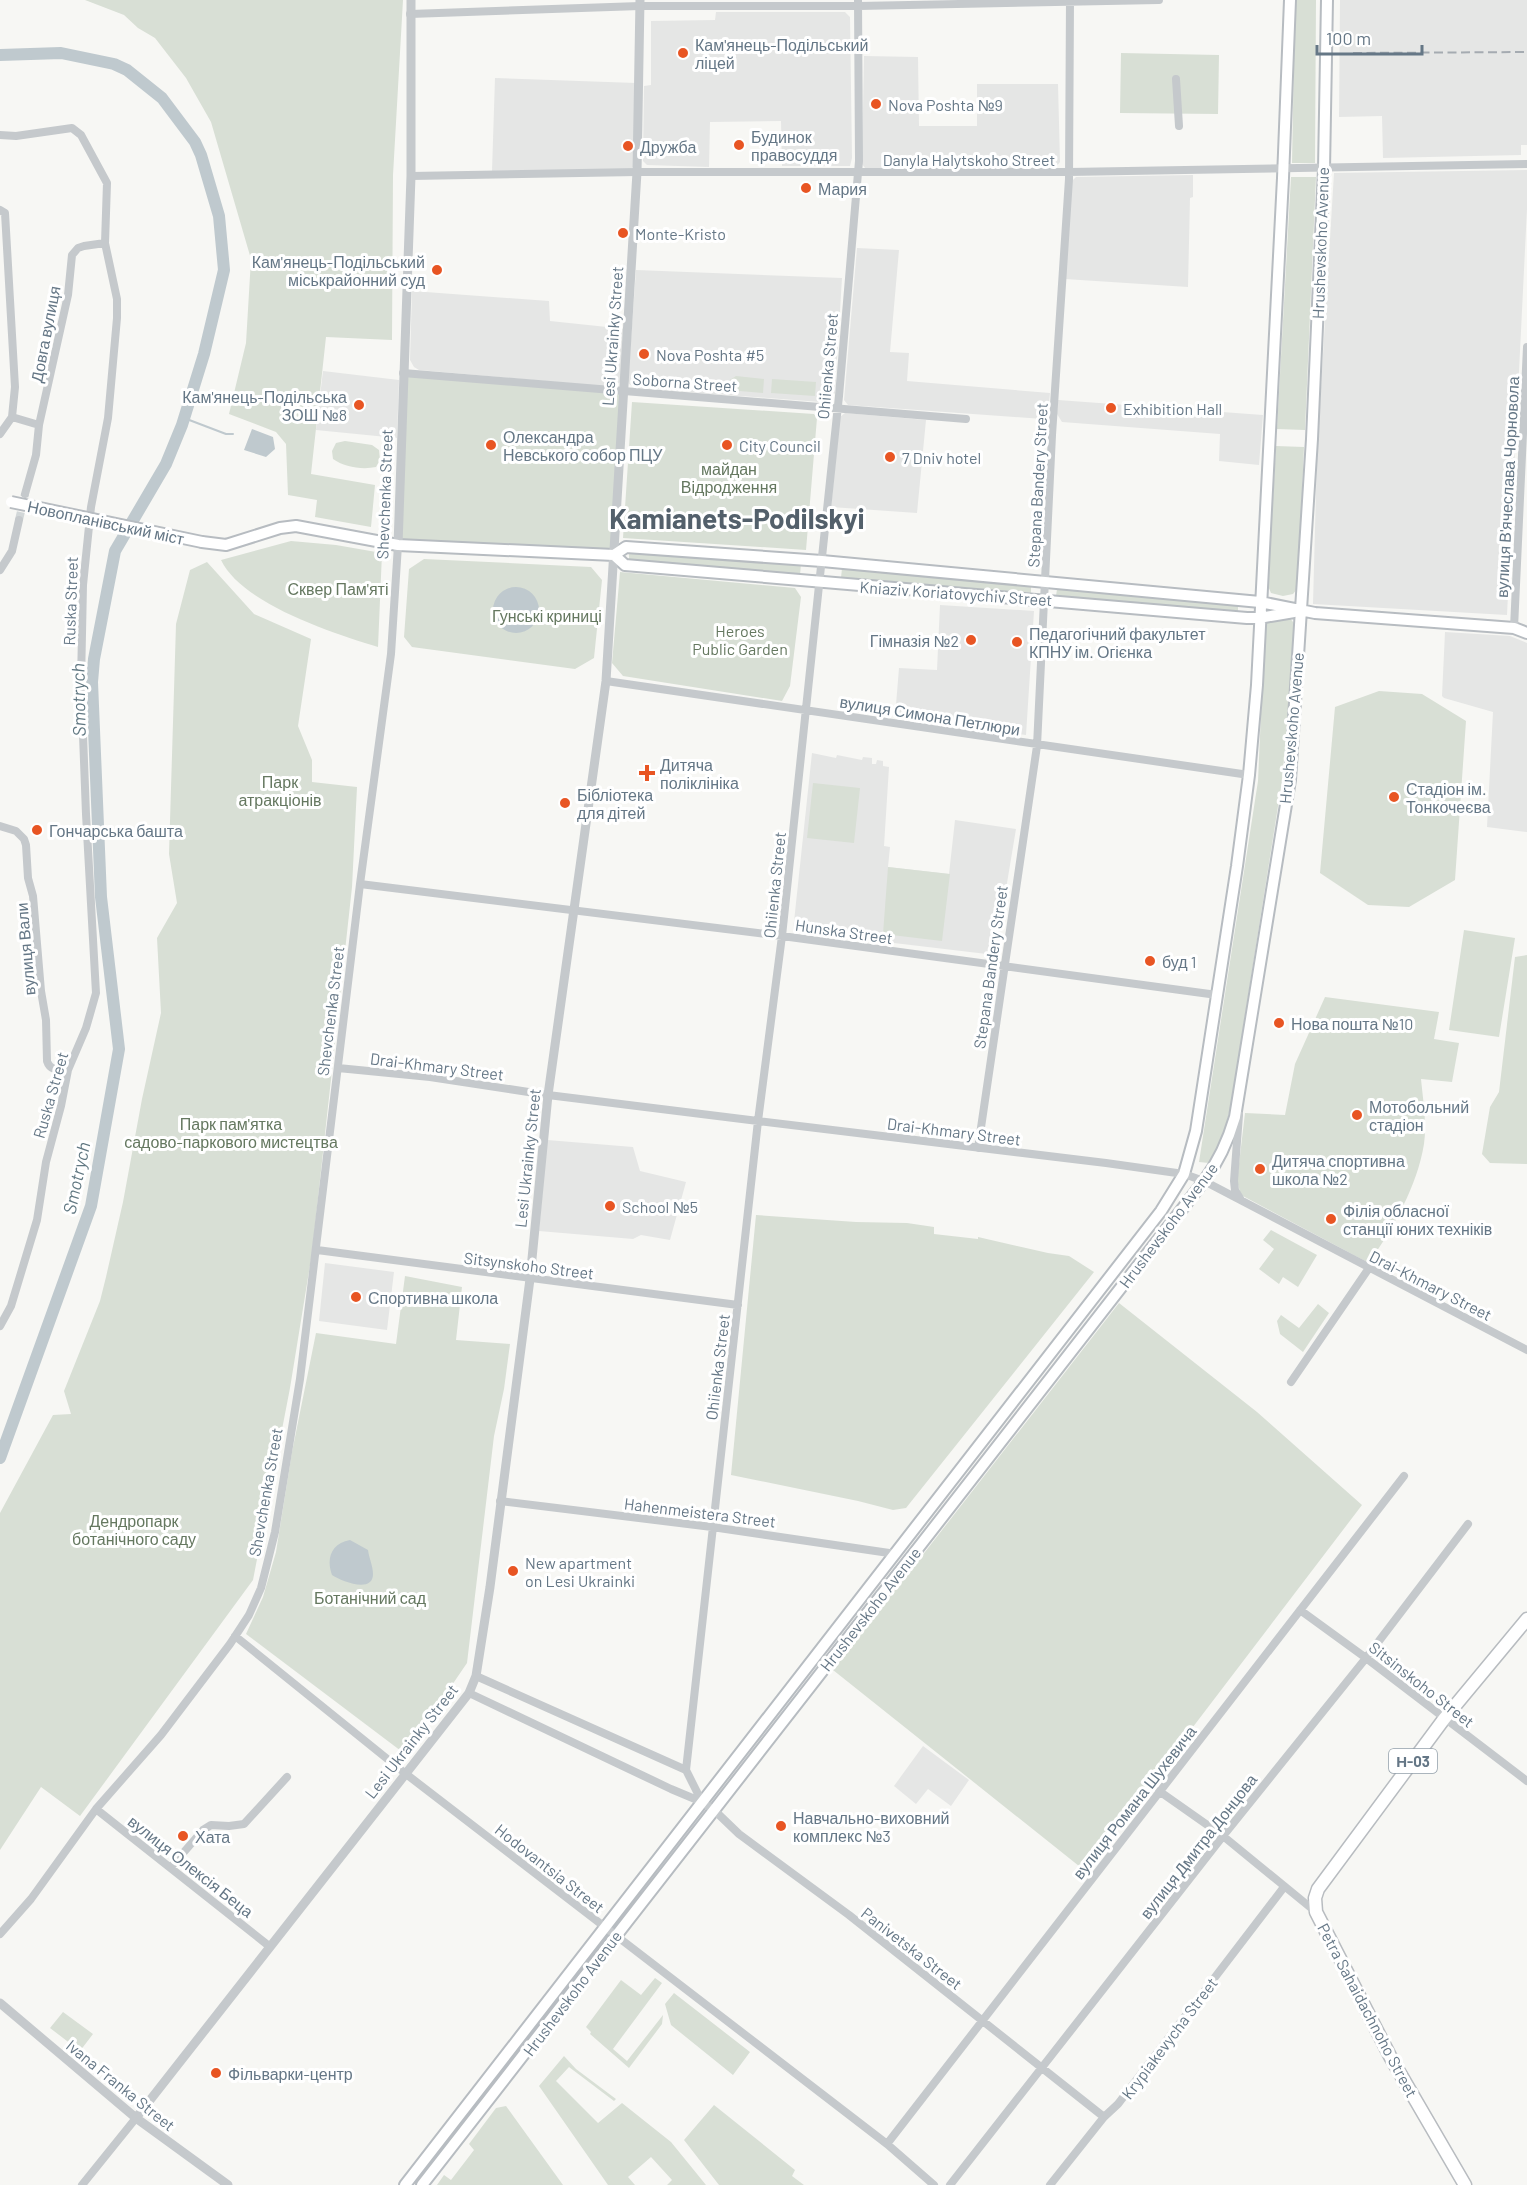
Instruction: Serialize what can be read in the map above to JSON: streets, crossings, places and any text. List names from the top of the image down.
{
  "streets": {
    "main road": [
      "Hrushevskoho Avenue",
      "Новопланівський міст",
      "Kniaziv Koriatovychiv Street",
      "Н-03",
      "Petra Sahaidachnoho Street"
    ],
    "street": [
      "Danyla Halytskoho Street",
      "Довга вулиця",
      "Lesi Ukrainky Street",
      "Ohiienka Street",
      "Soborna Street",
      "Stepana Bandery Street",
      "вулиця В'ячеслава Чорновола",
      "Shevchenka Street",
      "Ruska Street",
      "вулиця Симона Петлюри",
      "Hunska Street",
      "вулиця Вали",
      "Drai-Khmary Street",
      "Sitsynskoho Street",
      "Hahenmeistera Street",
      "Sitsinskoho Street",
      "вулиця Романа Шухевича",
      "вулиця Дмитра Донцова",
      "вулиця Олексія Беца",
      "Hodovantsia Street",
      "Panivetska Street",
      "Krypiakevycha Street",
      "Ivana Franka Street"
    ]
  },
  "crossings": [
    ["Danyla Halytskoho Street", "Hrushevskoho Avenue"],
    ["Danyla Halytskoho Street", "Lesi Ukrainky Street"],
    ["Danyla Halytskoho Street", "Ohiienka Street"],
    ["Danyla Halytskoho Street", "Stepana Bandery Street"],
    ["Danyla Halytskoho Street", "Shevchenka Street"],
    ["Hrushevskoho Avenue", "Kniaziv Koriatovychiv Street"],
    ["Hrushevskoho Avenue", "вулиця Симона Петлюри"],
    ["Hrushevskoho Avenue", "Hunska Street"],
    ["Hrushevskoho Avenue", "Drai-Khmary Street"],
    ["Hrushevskoho Avenue", "Hahenmeistera Street"],
    ["Hrushevskoho Avenue", "Hodovantsia Street"],
    ["Hrushevskoho Avenue", "Panivetska Street"],
    ["Довга вулиця", "Ruska Street"],
    ["Lesi Ukrainky Street", "Soborna Street"],
    ["Lesi Ukrainky Street", "Kniaziv Koriatovychiv Street"],
    ["Lesi Ukrainky Street", "вулиця Симона Петлюри"],
    ["Lesi Ukrainky Street", "Hunska Street"],
    ["Lesi Ukrainky Street", "Drai-Khmary Street"],
    ["Lesi Ukrainky Street", "Sitsynskoho Street"],
    ["Lesi Ukrainky Street", "Hahenmeistera Street"],
    ["Lesi Ukrainky Street", "вулиця Олексія Беца"],
    ["Lesi Ukrainky Street", "Hodovantsia Street"],
    ["Lesi Ukrainky Street", "Panivetska Street"],
    ["Lesi Ukrainky Street", "Ivana Franka Street"],
    ["Ohiienka Street", "Soborna Street"],
    ["Ohiienka Street", "Kniaziv Koriatovychiv Street"],
    ["Ohiienka Street", "вулиця Симона Петлюри"],
    ["Ohiienka Street", "Hunska Street"],
    ["Ohiienka Street", "Drai-Khmary Street"],
    ["Ohiienka Street", "Sitsynskoho Street"],
    ["Ohiienka Street", "Hahenmeistera Street"],
    ["Ohiienka Street", "Panivetska Street"],
    ["Soborna Street", "Shevchenka Street"],
    ["Stepana Bandery Street", "Kniaziv Koriatovychiv Street"],
    ["Stepana Bandery Street", "вулиця Симона Петлюри"],
    ["Stepana Bandery Street", "Hunska Street"],
    ["Stepana Bandery Street", "Drai-Khmary Street"],
    ["вулиця В'ячеслава Чорновола", "Kniaziv Koriatovychiv Street"],
    ["Shevchenka Street", "Kniaziv Koriatovychiv Street"],
    ["Shevchenka Street", "Hunska Street"],
    ["Shevchenka Street", "Drai-Khmary Street"],
    ["Shevchenka Street", "Sitsynskoho Street"],
    ["Shevchenka Street", "вулиця Олексія Беца"],
    ["Shevchenka Street", "Hodovantsia Street"],
    ["Новопланівський міст", "Kniaziv Koriatovychiv Street"],
    ["Ruska Street", "вулиця Вали"],
    ["Sitsinskoho Street", "Н-03"],
    ["Sitsinskoho Street", "вулиця Романа Шухевича"],
    ["Sitsinskoho Street", "вулиця Дмитра Донцова"],
    ["Н-03", "Petra Sahaidachnoho Street"],
    ["вулиця Романа Шухевича", "Hodovantsia Street"],
    ["вулиця Романа Шухевича", "Panivetska Street"],
    ["вулиця Романа Шухевича", "Petra Sahaidachnoho Street"],
    ["вулиця Дмитра Донцова", "Panivetska Street"],
    ["вулиця Дмитра Донцова", "Petra Sahaidachnoho Street"],
    ["Panivetska Street", "Krypiakevycha Street"],
    ["Petra Sahaidachnoho Street", "Krypiakevycha Street"]
  ],
  "districts": ["Kamianets-Podilskyi"],
  "water": ["Smotrych"],
  "parks": [
    "майдан Відродження",
    "Сквер Пам'яті",
    "Гунські криниці",
    "Heroes Public Garden",
    "Парк атракціонів",
    "Парк пам'ятка садово-паркового мистецтва",
    "Дендропарк ботанічного саду",
    "Ботанічний сад"
  ],
  "places": {
    "other": [
      "Кам'янець-Подільський ліцей",
      "Nova Poshta №9",
      "Будинок правосуддя",
      "Дружба",
      "Мария",
      "Monte-Kristo",
      "Кам'янець-Подільський міськрайонний суд",
      "Nova Poshta #5",
      "Кам'янець-Подільська ЗОШ №8",
      "Exhibition Hall",
      "Олександра Невського собор ПЦУ",
      "City Council",
      "7 Dniv hotel",
      "Гімназія №2",
      "Педагогічний факультет КПНУ ім. Огієнка",
      "Стадіон ім. Тонкочеєва",
      "Бібліотека для дітей",
      "Гончарська башта",
      "буд 1",
      "Нова пошта №10",
      "Мотобольний стадіон",
      "Дитяча спортивна школа №2",
      "School №5",
      "Філія обласної станції юних техніків",
      "Спортивна школа",
      "New apartment on Lesi Ukrainki",
      "Навчально-виховний комплекс №3",
      "Хата",
      "Фільварки-центр"
    ],
    "health": ["Дитяча поліклініка"]
  },
  "scale_bar": "100 m"
}
